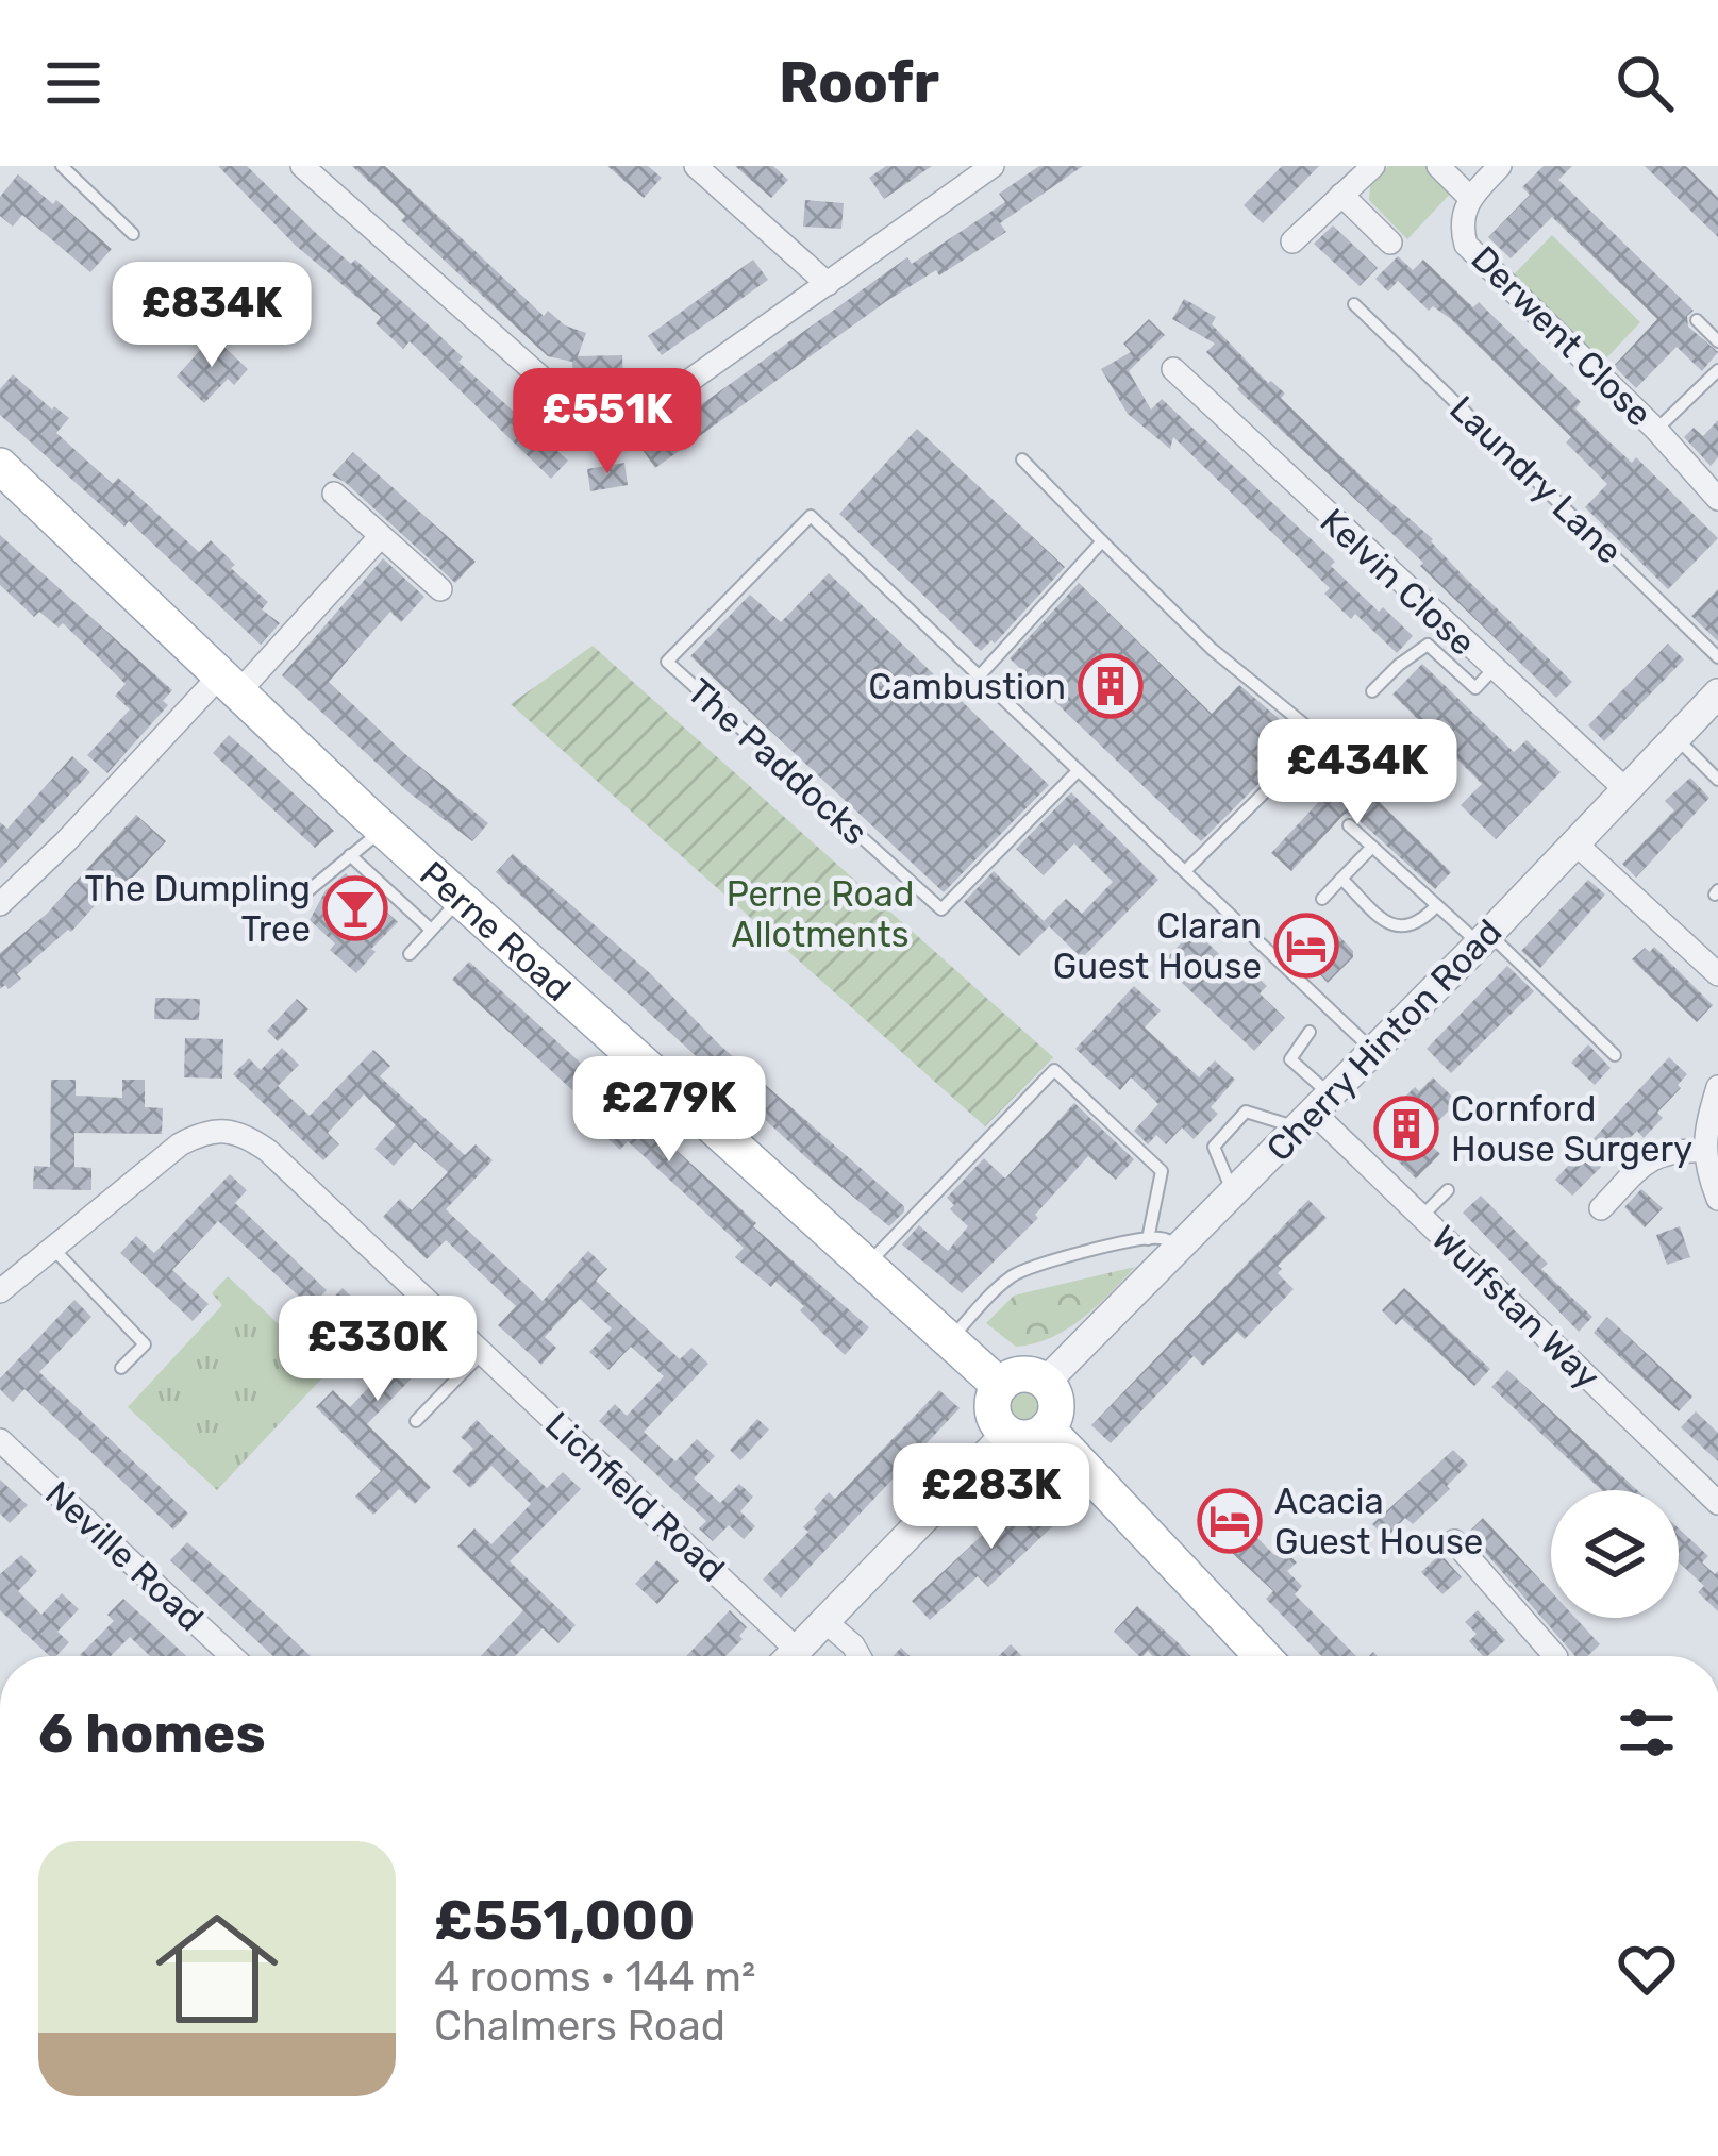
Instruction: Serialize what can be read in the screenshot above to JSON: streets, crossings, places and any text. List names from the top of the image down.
{
  "streets": {
    "main road": ["Perne Road"],
    "street": [
      "Derwent Close",
      "Kelvin Close",
      "Cherry Hinton Road",
      "Wulfstan Way",
      "Lichfield Road",
      "Neville Road"
    ],
    "lane": ["Laundry Lane", "The Paddocks"]
  },
  "crossings": [
    ["Kelvin Close", "Cherry Hinton Road"],
    ["The Paddocks", "Cherry Hinton Road"],
    ["Perne Road", "Cherry Hinton Road"],
    ["Cherry Hinton Road", "Wulfstan Way"]
  ],
  "parks": ["Perne Road Allotments"],
  "places": {
    "building": ["Cambustion", "Cornford House Surgery"],
    "bar": ["The Dumpling Tree"],
    "hotel": ["Claran Guest House", "Acacia Guest House"]
  },
  "page": {
    "header": "Roofr",
    "price": [
      "£834K",
      "£551K",
      "£434K",
      "£279K",
      "£330K",
      "£283K"
    ],
    "heading": "6 homes",
    "list": [
      {
        "name": "£551,000",
        "note": "4 rooms · 144 m² · Chalmers Road"
      }
    ]
  }
}
